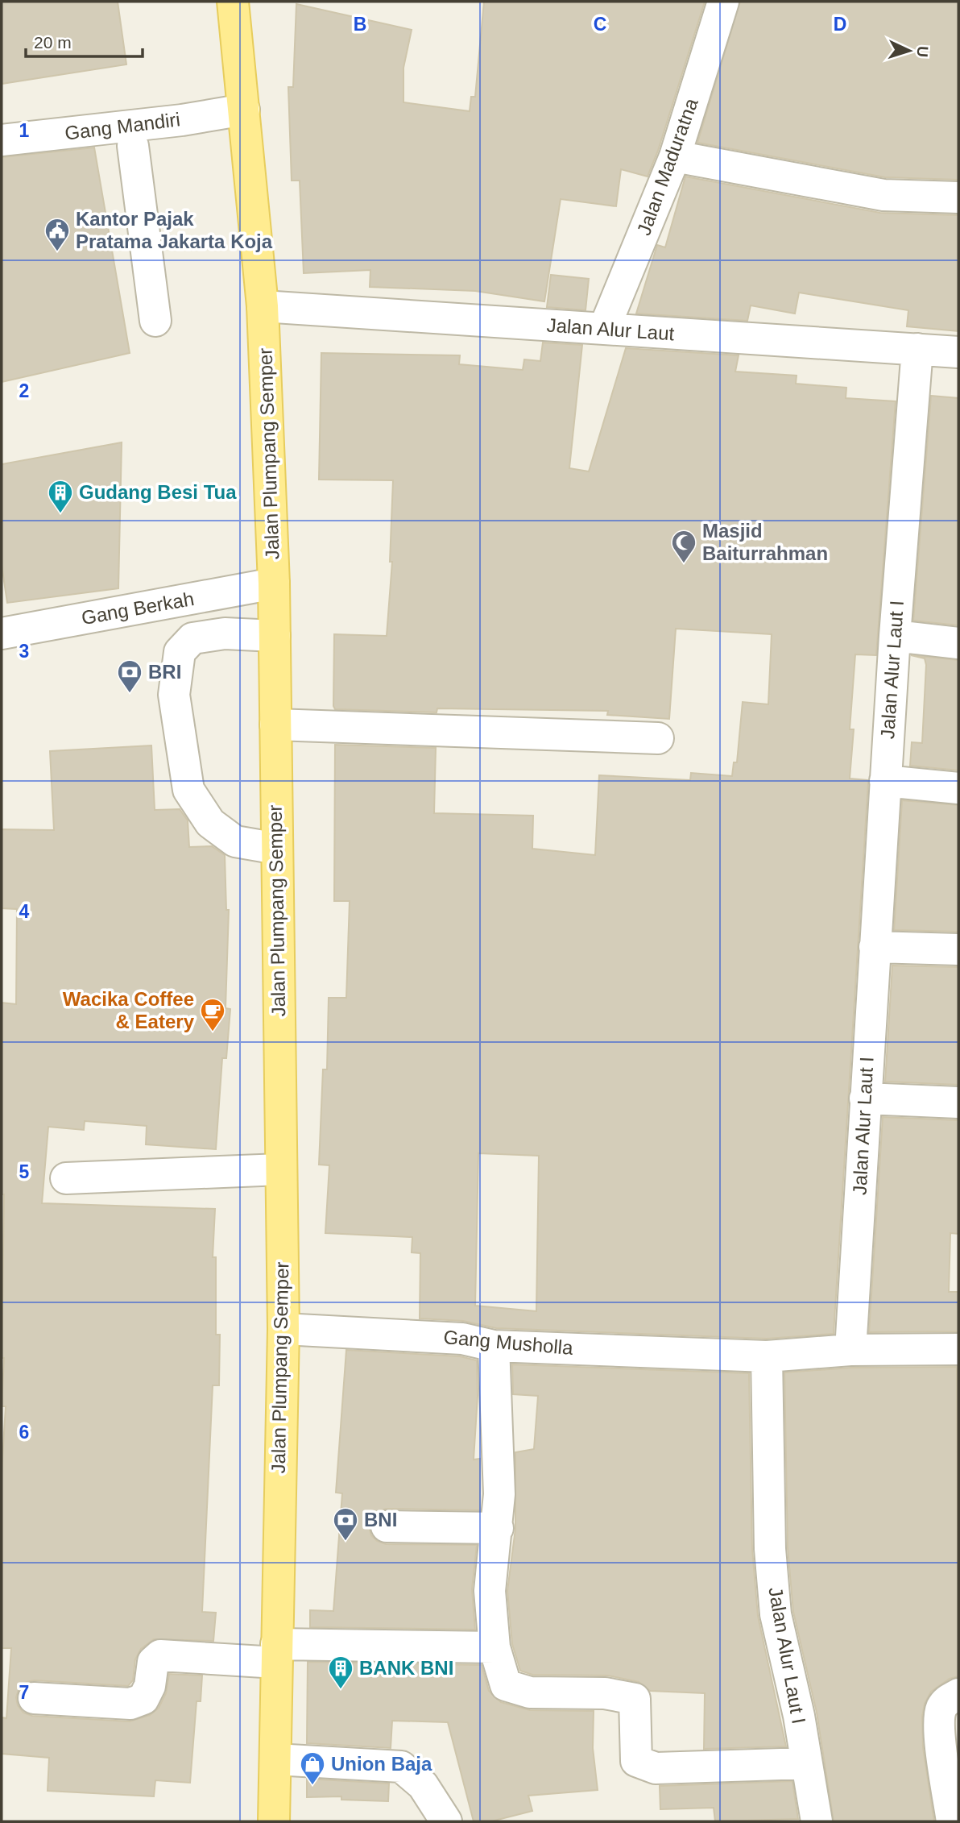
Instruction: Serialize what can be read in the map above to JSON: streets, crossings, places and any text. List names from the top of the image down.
{
  "streets": {
    "main road": ["Jalan Plumpang Semper"],
    "street": [
      "Gang Mandiri",
      "Jalan Maduratna",
      "Jalan Alur Laut",
      "Gang Berkah",
      "Jalan Alur Laut I",
      "Gang Musholla"
    ]
  },
  "crossings": [
    ["Gang Mandiri", "Jalan Plumpang Semper"],
    ["Jalan Maduratna", "Jalan Alur Laut"],
    ["Jalan Alur Laut", "Jalan Plumpang Semper"],
    ["Jalan Alur Laut", "Jalan Alur Laut I"],
    ["Jalan Plumpang Semper", "Gang Berkah"],
    ["Jalan Plumpang Semper", "Gang Musholla"],
    ["Jalan Alur Laut I", "Gang Musholla"]
  ],
  "places": {
    "public building": ["Kantor Pajak Pratama Jakarta Koja"],
    "building": ["Gudang Besi Tua", "BANK BNI"],
    "mosque": ["Masjid Baiturrahman"],
    "bank": ["BRI", "BNI"],
    "cafe": ["Wacika Coffee & Eatery"],
    "shop": ["Union Baja"]
  },
  "scale_bar": "20 m",
  "north": "right",
  "grid": {
    "columns": ["B", "C", "D"],
    "rows": [
      "1",
      "2",
      "3",
      "4",
      "5",
      "6",
      "7"
    ]
  }
}
